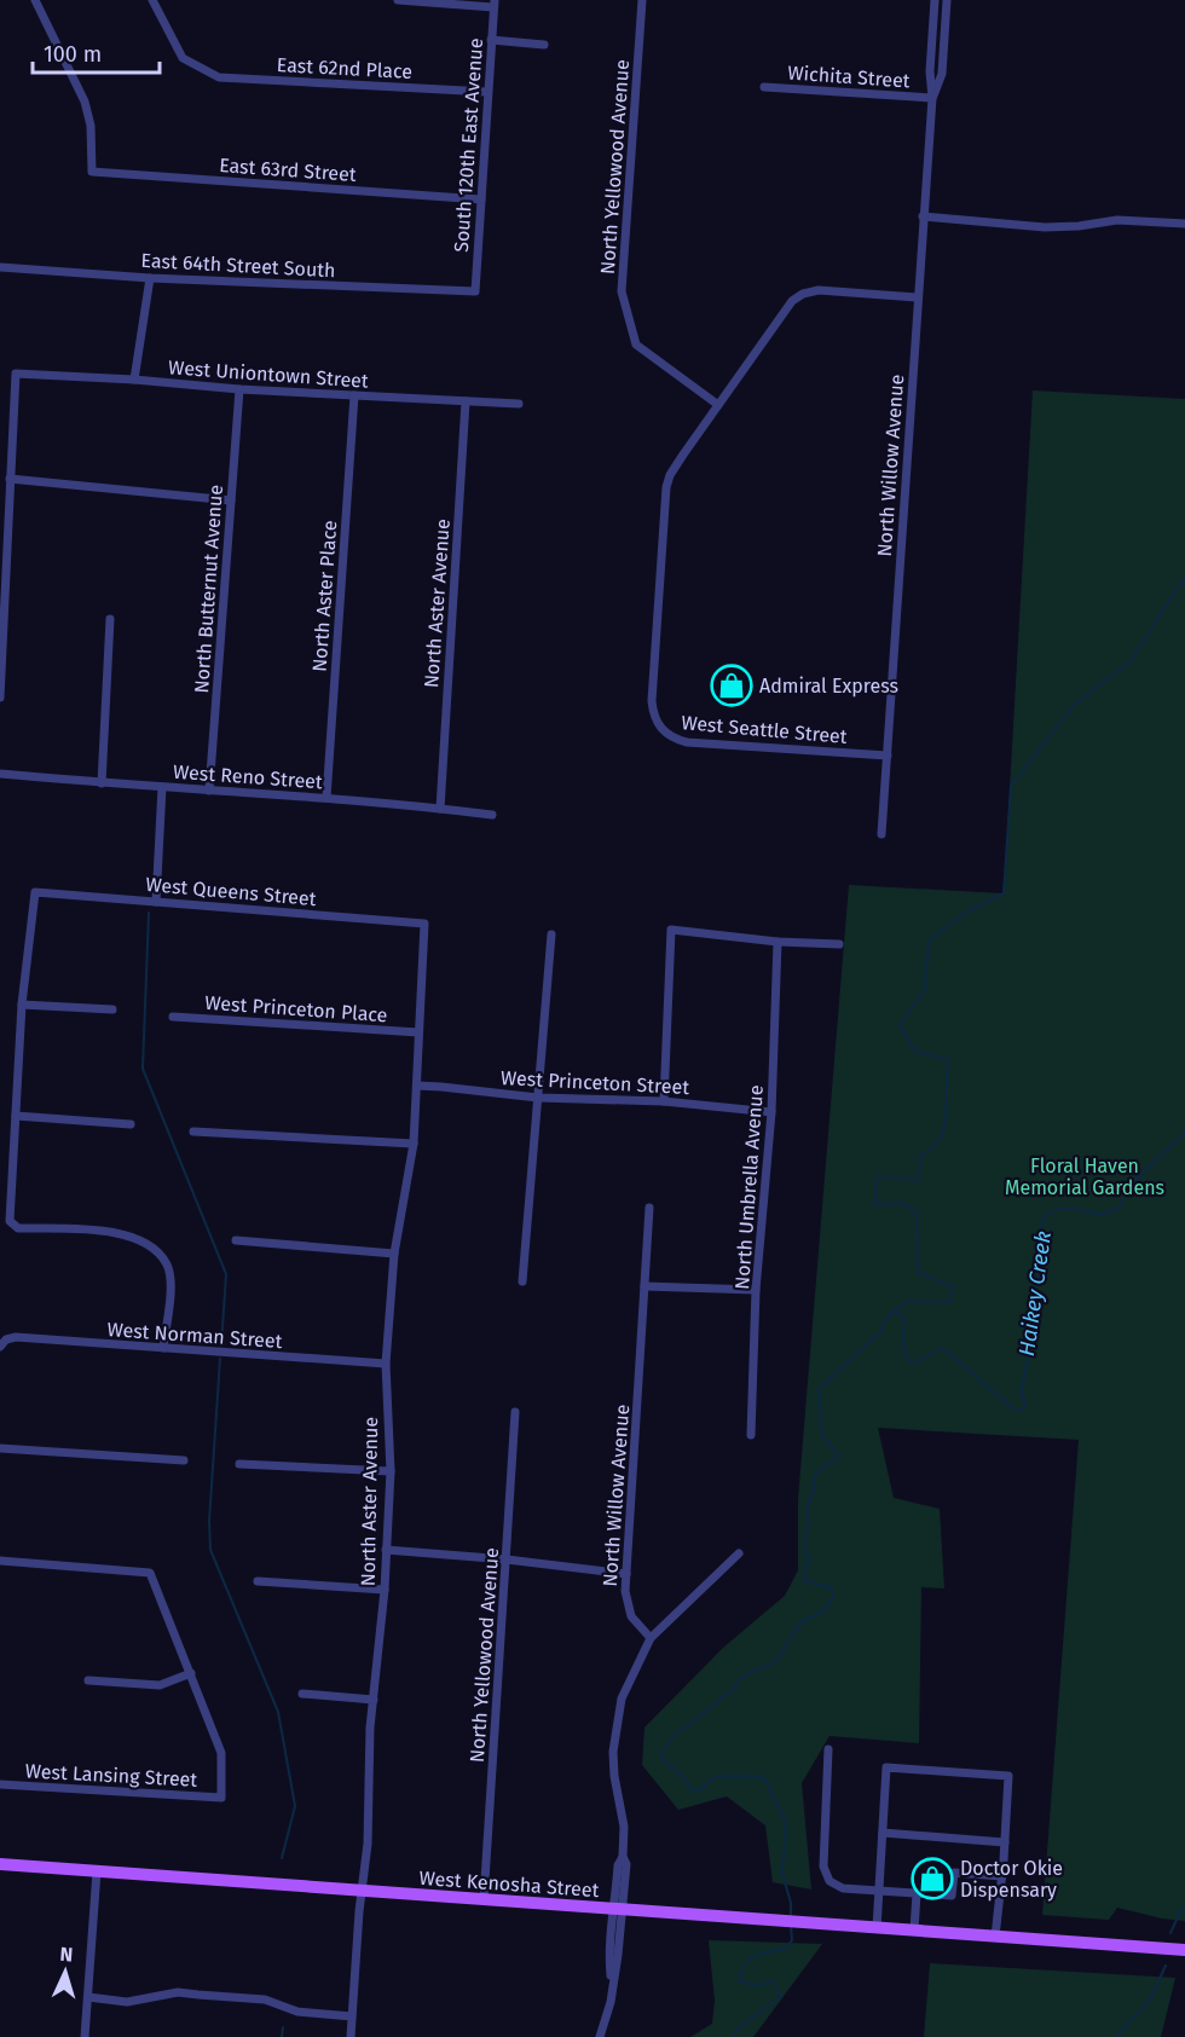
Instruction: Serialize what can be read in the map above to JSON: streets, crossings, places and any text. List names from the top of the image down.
{
  "streets": {
    "main road": ["West Kenosha Street"],
    "street": [
      "East 62nd Place",
      "Wichita Street",
      "South 120th East Avenue",
      "North Yellowood Avenue",
      "East 63rd Street",
      "East 64th Street South",
      "West Uniontown Street",
      "North Willow Avenue",
      "North Butternut Avenue",
      "North Aster Place",
      "North Aster Avenue",
      "West Seattle Street",
      "West Reno Street",
      "West Queens Street",
      "West Princeton Place",
      "West Princeton Street",
      "North Umbrella Avenue",
      "West Norman Street",
      "West Lansing Street"
    ]
  },
  "crossings": [
    ["East 62nd Place", "South 120th East Avenue"],
    ["Wichita Street", "North Willow Avenue"],
    ["South 120th East Avenue", "East 63rd Street"],
    ["South 120th East Avenue", "East 64th Street South"],
    ["North Yellowood Avenue", "West Seattle Street"],
    ["North Yellowood Avenue", "West Kenosha Street"],
    ["West Uniontown Street", "North Butternut Avenue"],
    ["West Uniontown Street", "North Aster Place"],
    ["West Uniontown Street", "North Aster Avenue"],
    ["North Willow Avenue", "West Seattle Street"],
    ["North Butternut Avenue", "West Reno Street"],
    ["North Aster Place", "West Reno Street"],
    ["North Aster Avenue", "West Reno Street"],
    ["North Aster Avenue", "West Queens Street"],
    ["North Aster Avenue", "West Princeton Place"],
    ["North Aster Avenue", "West Princeton Street"],
    ["North Aster Avenue", "West Norman Street"],
    ["North Aster Avenue", "West Kenosha Street"],
    ["West Princeton Street", "North Umbrella Avenue"]
  ],
  "water": ["Haikey Creek"],
  "parks": ["Floral Haven Memorial Gardens"],
  "places": {
    "shop": ["Admiral Express", "Doctor Okie Dispensary"]
  },
  "scale_bar": "100 m",
  "north": "top"
}
